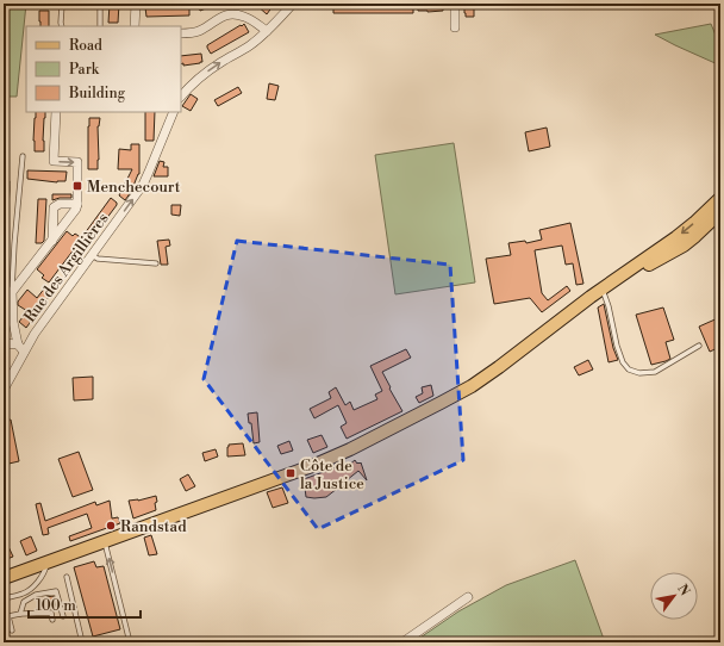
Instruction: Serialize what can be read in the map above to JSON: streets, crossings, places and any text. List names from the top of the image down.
{
  "streets": {
    "street": ["Rue des Argillières"]
  },
  "one_way": ["Rue des Argillières"],
  "places": {
    "transit": ["Menchecourt", "Côte de la Justice"],
    "other": ["Randstad"]
  },
  "legend": ["Road", "Park", "Building"],
  "scale_bar": "100 m",
  "north": "top right"
}
